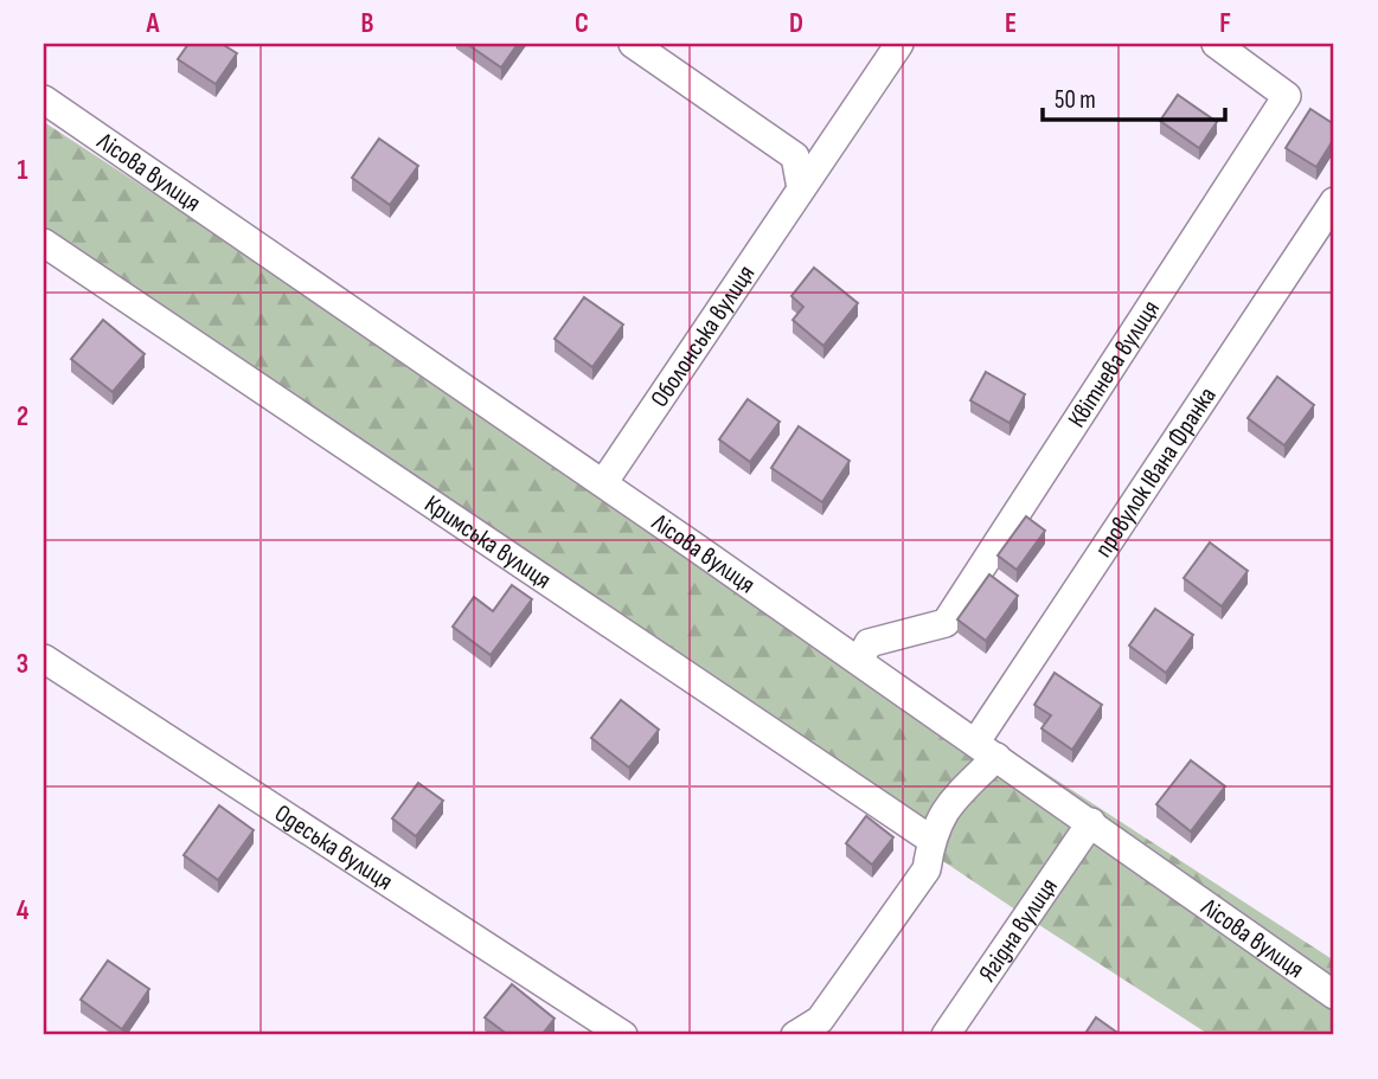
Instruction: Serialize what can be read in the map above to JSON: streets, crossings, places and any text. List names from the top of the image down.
{
  "streets": {
    "street": [
      "Лісова вулиця",
      "Оболонська вулиця",
      "Квітнева вулиця",
      "провулок Івана Франка",
      "Кримська вулиця",
      "Одеська вулиця",
      "Ягідна вулиця"
    ]
  },
  "crossings": [
    ["Лісова вулиця", "Оболонська вулиця"],
    ["Лісова вулиця", "Квітнева вулиця"],
    ["Лісова вулиця", "провулок Івана Франка"],
    ["Лісова вулиця", "Ягідна вулиця"],
    ["провулок Івана Франка", "Кримська вулиця"]
  ],
  "scale_bar": "50 m",
  "grid": {
    "columns": [
      "A",
      "B",
      "C",
      "D",
      "E",
      "F"
    ],
    "rows": [
      "1",
      "2",
      "3",
      "4"
    ]
  }
}
